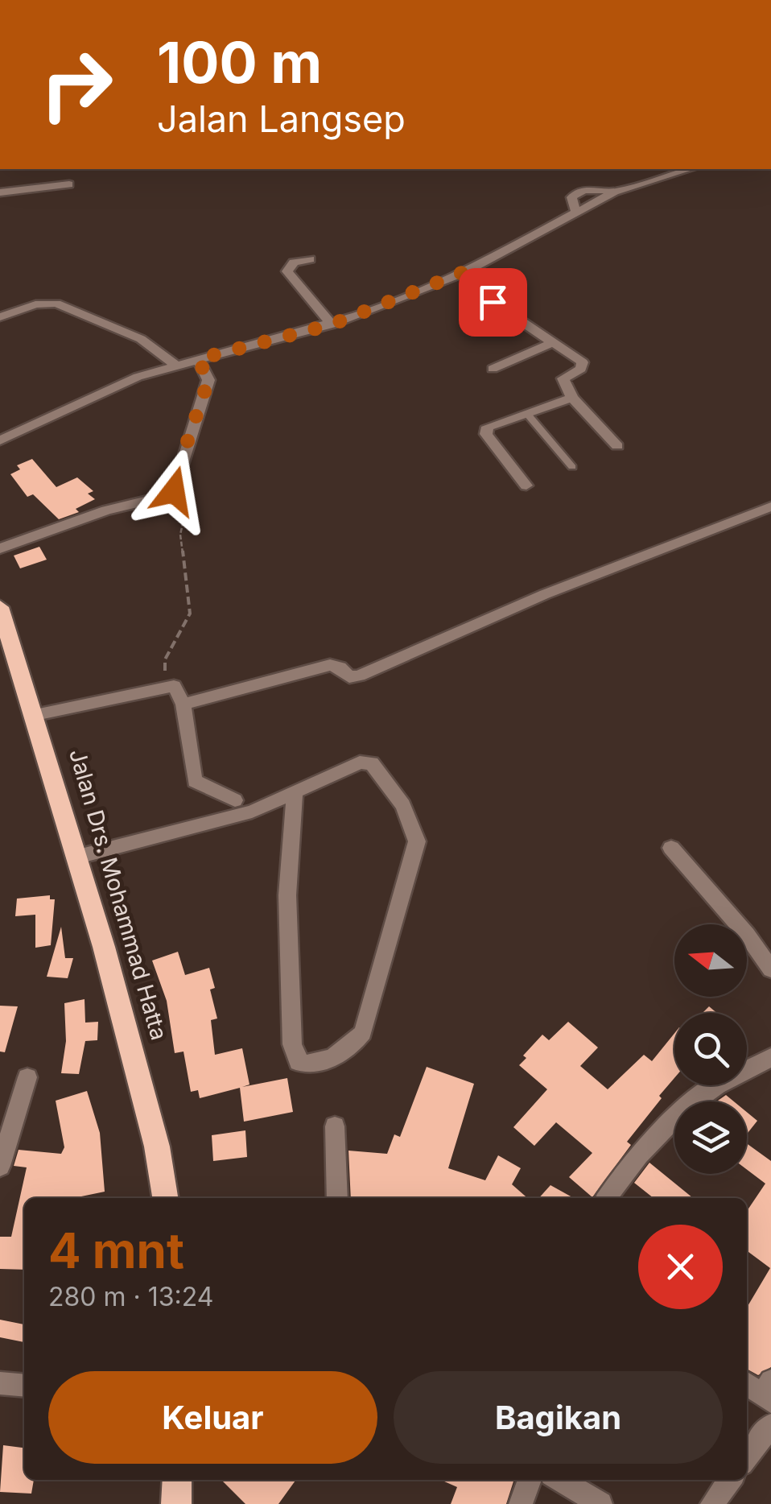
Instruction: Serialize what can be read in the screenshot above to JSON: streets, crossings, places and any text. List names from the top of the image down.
{
  "streets": {
    "main road": ["Jalan Drs. Mohammad Hatta"]
  },
  "north": "left",
  "page": {
    "turn": ["100 m", "Jalan Langsep"],
    "heading": ["4 mnt", "280 m · 13:24"],
    "buttons": ["Keluar", "Bagikan"]
  }
}
